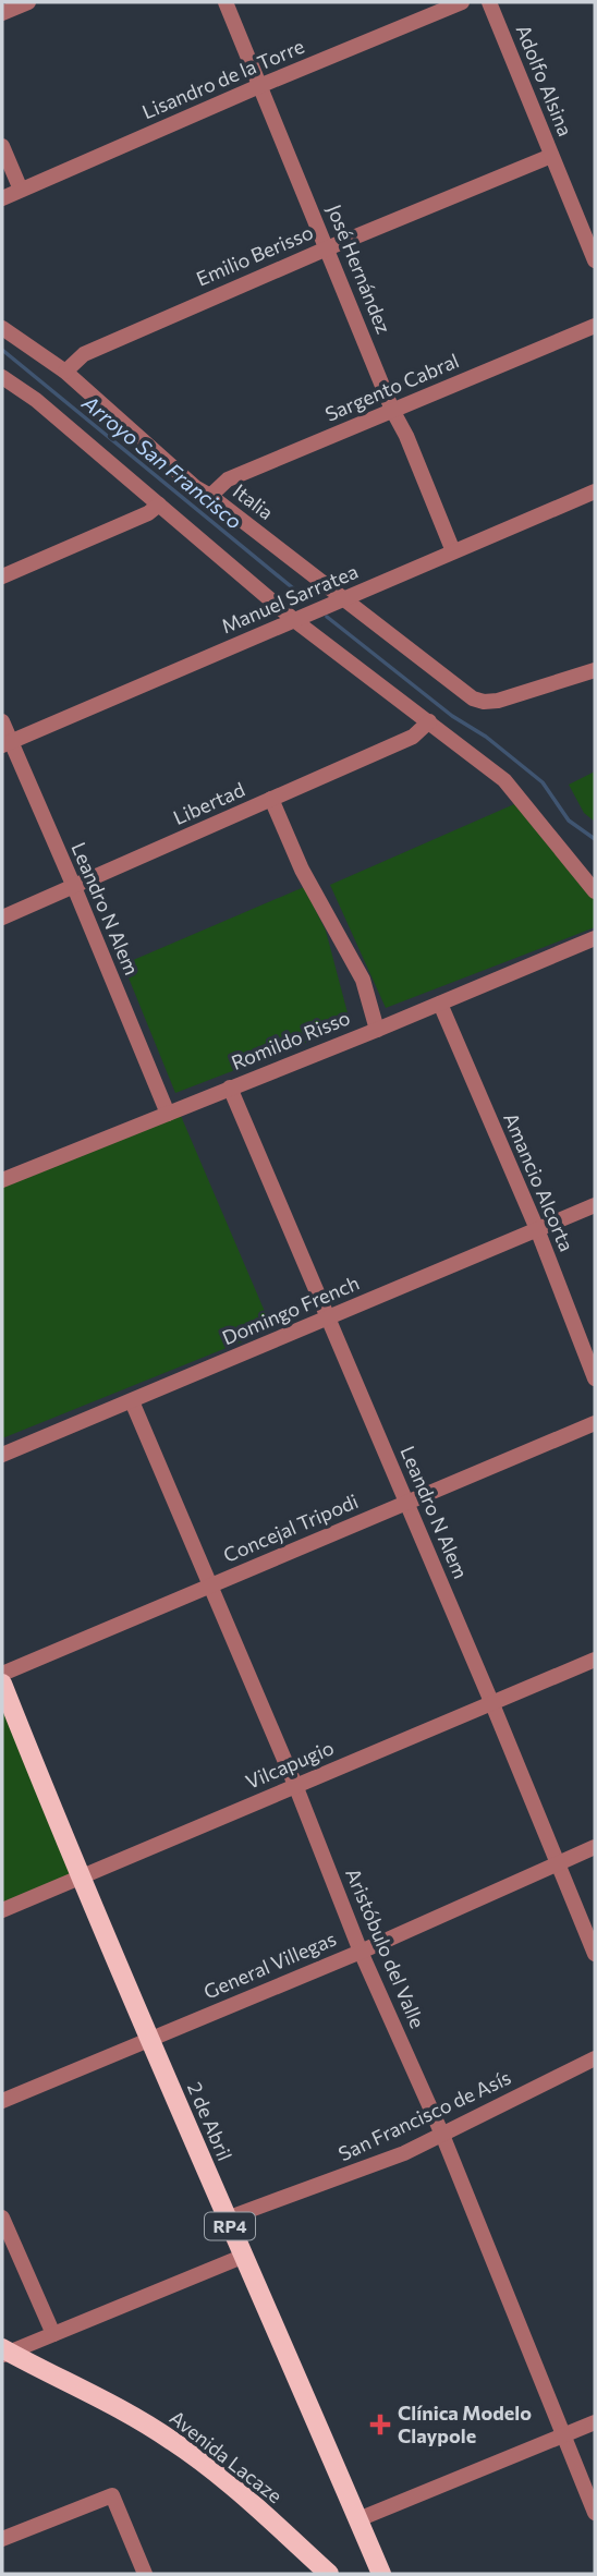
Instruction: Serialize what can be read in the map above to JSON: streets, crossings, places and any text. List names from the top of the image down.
{
  "streets": {
    "main road": ["2 de Abril", "RP4", "Avenida Lacaze"],
    "street": [
      "Lisandro de la Torre",
      "Adolfo Alsina",
      "Emilio Berisso",
      "José Hernández",
      "Sargento Cabral",
      "Italia",
      "Manuel Sarratea",
      "Libertad",
      "Leandro N Alem",
      "Romildo Risso",
      "Amancio Alcorta",
      "Domingo French",
      "Concejal Tripodi",
      "Vilcapugio",
      "Aristóbulo del Valle",
      "General Villegas",
      "San Francisco de Asís"
    ]
  },
  "crossings": [
    ["Lisandro de la Torre", "José Hernández"],
    ["Adolfo Alsina", "Emilio Berisso"],
    ["Emilio Berisso", "José Hernández"],
    ["Emilio Berisso", "Italia"],
    ["José Hernández", "Sargento Cabral"],
    ["José Hernández", "Manuel Sarratea"],
    ["Sargento Cabral", "Italia"],
    ["Italia", "Manuel Sarratea"],
    ["Manuel Sarratea", "Leandro N Alem"],
    ["Libertad", "Leandro N Alem"],
    ["Leandro N Alem", "Romildo Risso"],
    ["Leandro N Alem", "Domingo French"],
    ["Leandro N Alem", "Concejal Tripodi"],
    ["Leandro N Alem", "Vilcapugio"],
    ["Leandro N Alem", "General Villegas"],
    ["Romildo Risso", "Amancio Alcorta"],
    ["Amancio Alcorta", "Domingo French"],
    ["Domingo French", "Aristóbulo del Valle"],
    ["Concejal Tripodi", "Aristóbulo del Valle"],
    ["Vilcapugio", "Aristóbulo del Valle"],
    ["Vilcapugio", "2 de Abril"],
    ["Aristóbulo del Valle", "General Villegas"],
    ["Aristóbulo del Valle", "San Francisco de Asís"],
    ["General Villegas", "2 de Abril"],
    ["San Francisco de Asís", "2 de Abril"]
  ],
  "water": ["Arroyo San Francisco"],
  "places": {
    "health": ["Clínica Modelo Claypole"]
  }
}
